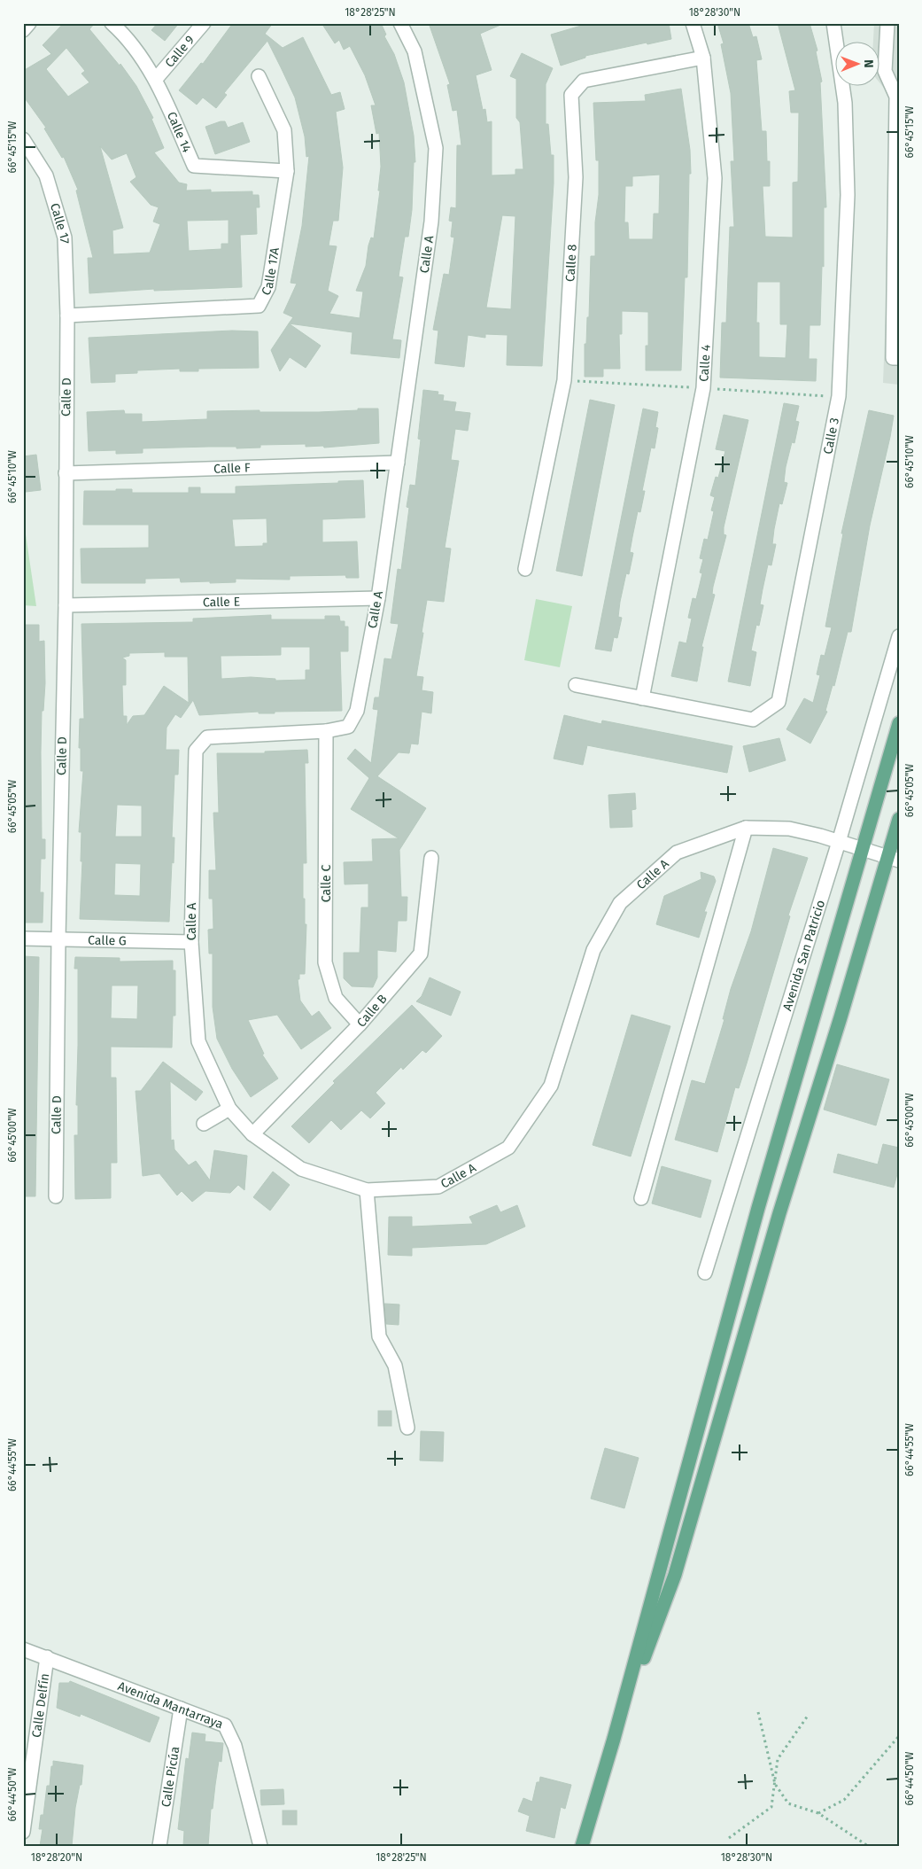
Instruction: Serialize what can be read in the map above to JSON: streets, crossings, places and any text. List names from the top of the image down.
{
  "streets": {
    "street": [
      "Calle 9",
      "Calle 14",
      "Calle 17",
      "Calle A",
      "Calle 8",
      "Calle 17A",
      "Calle 4",
      "Calle D",
      "Calle 3",
      "Calle F",
      "Calle E",
      "Calle C",
      "Calle G",
      "Avenida San Patricio",
      "Calle B",
      "Calle Delfín",
      "Avenida Mantarraya",
      "Calle Picúa"
    ]
  },
  "crossings": [
    ["Calle 9", "Calle 14"],
    ["Calle 14", "Calle 17A"],
    ["Calle 17", "Calle 17A"],
    ["Calle 17", "Calle D"],
    ["Calle A", "Calle F"],
    ["Calle A", "Calle E"],
    ["Calle A", "Calle C"],
    ["Calle A", "Calle G"],
    ["Calle A", "Avenida San Patricio"],
    ["Calle A", "Calle B"],
    ["Calle 8", "Calle 4"],
    ["Calle 17A", "Calle D"],
    ["Calle 4", "Calle 3"],
    ["Calle D", "Calle F"],
    ["Calle D", "Calle E"],
    ["Calle D", "Calle G"],
    ["Calle C", "Calle B"],
    ["Calle Delfín", "Avenida Mantarraya"],
    ["Avenida Mantarraya", "Calle Picúa"]
  ],
  "north": "right",
  "coordinates": [
    "18°28'25\"N",
    "18°28'30\"N",
    "66°45'15\"W",
    "66°45'10\"W",
    "66°45'05\"W",
    "66°45'00\"W",
    "66°44'55\"W",
    "66°44'50\"W",
    "18°28'20\"N"
  ]
}
